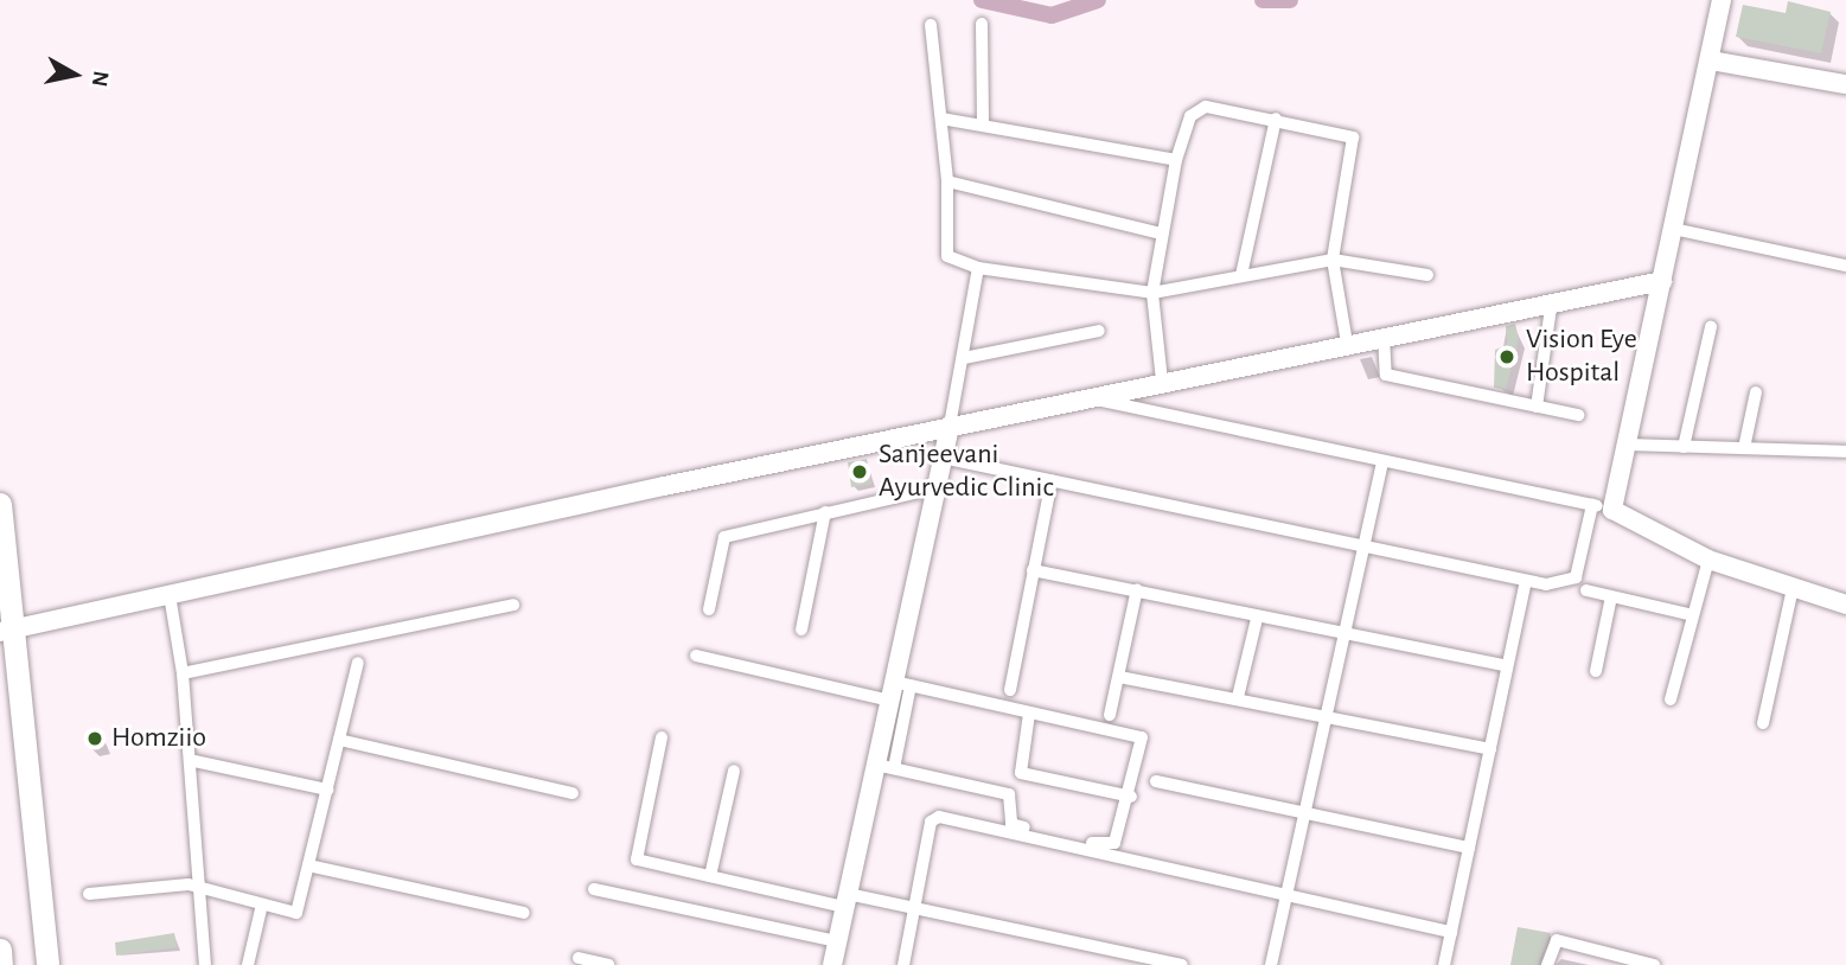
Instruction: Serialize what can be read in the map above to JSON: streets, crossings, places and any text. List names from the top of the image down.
{
  "places": ["Vision Eye Hospital", "Sanjeevani Ayurvedic Clinic", "Homziio"],
  "north": "right"
}
